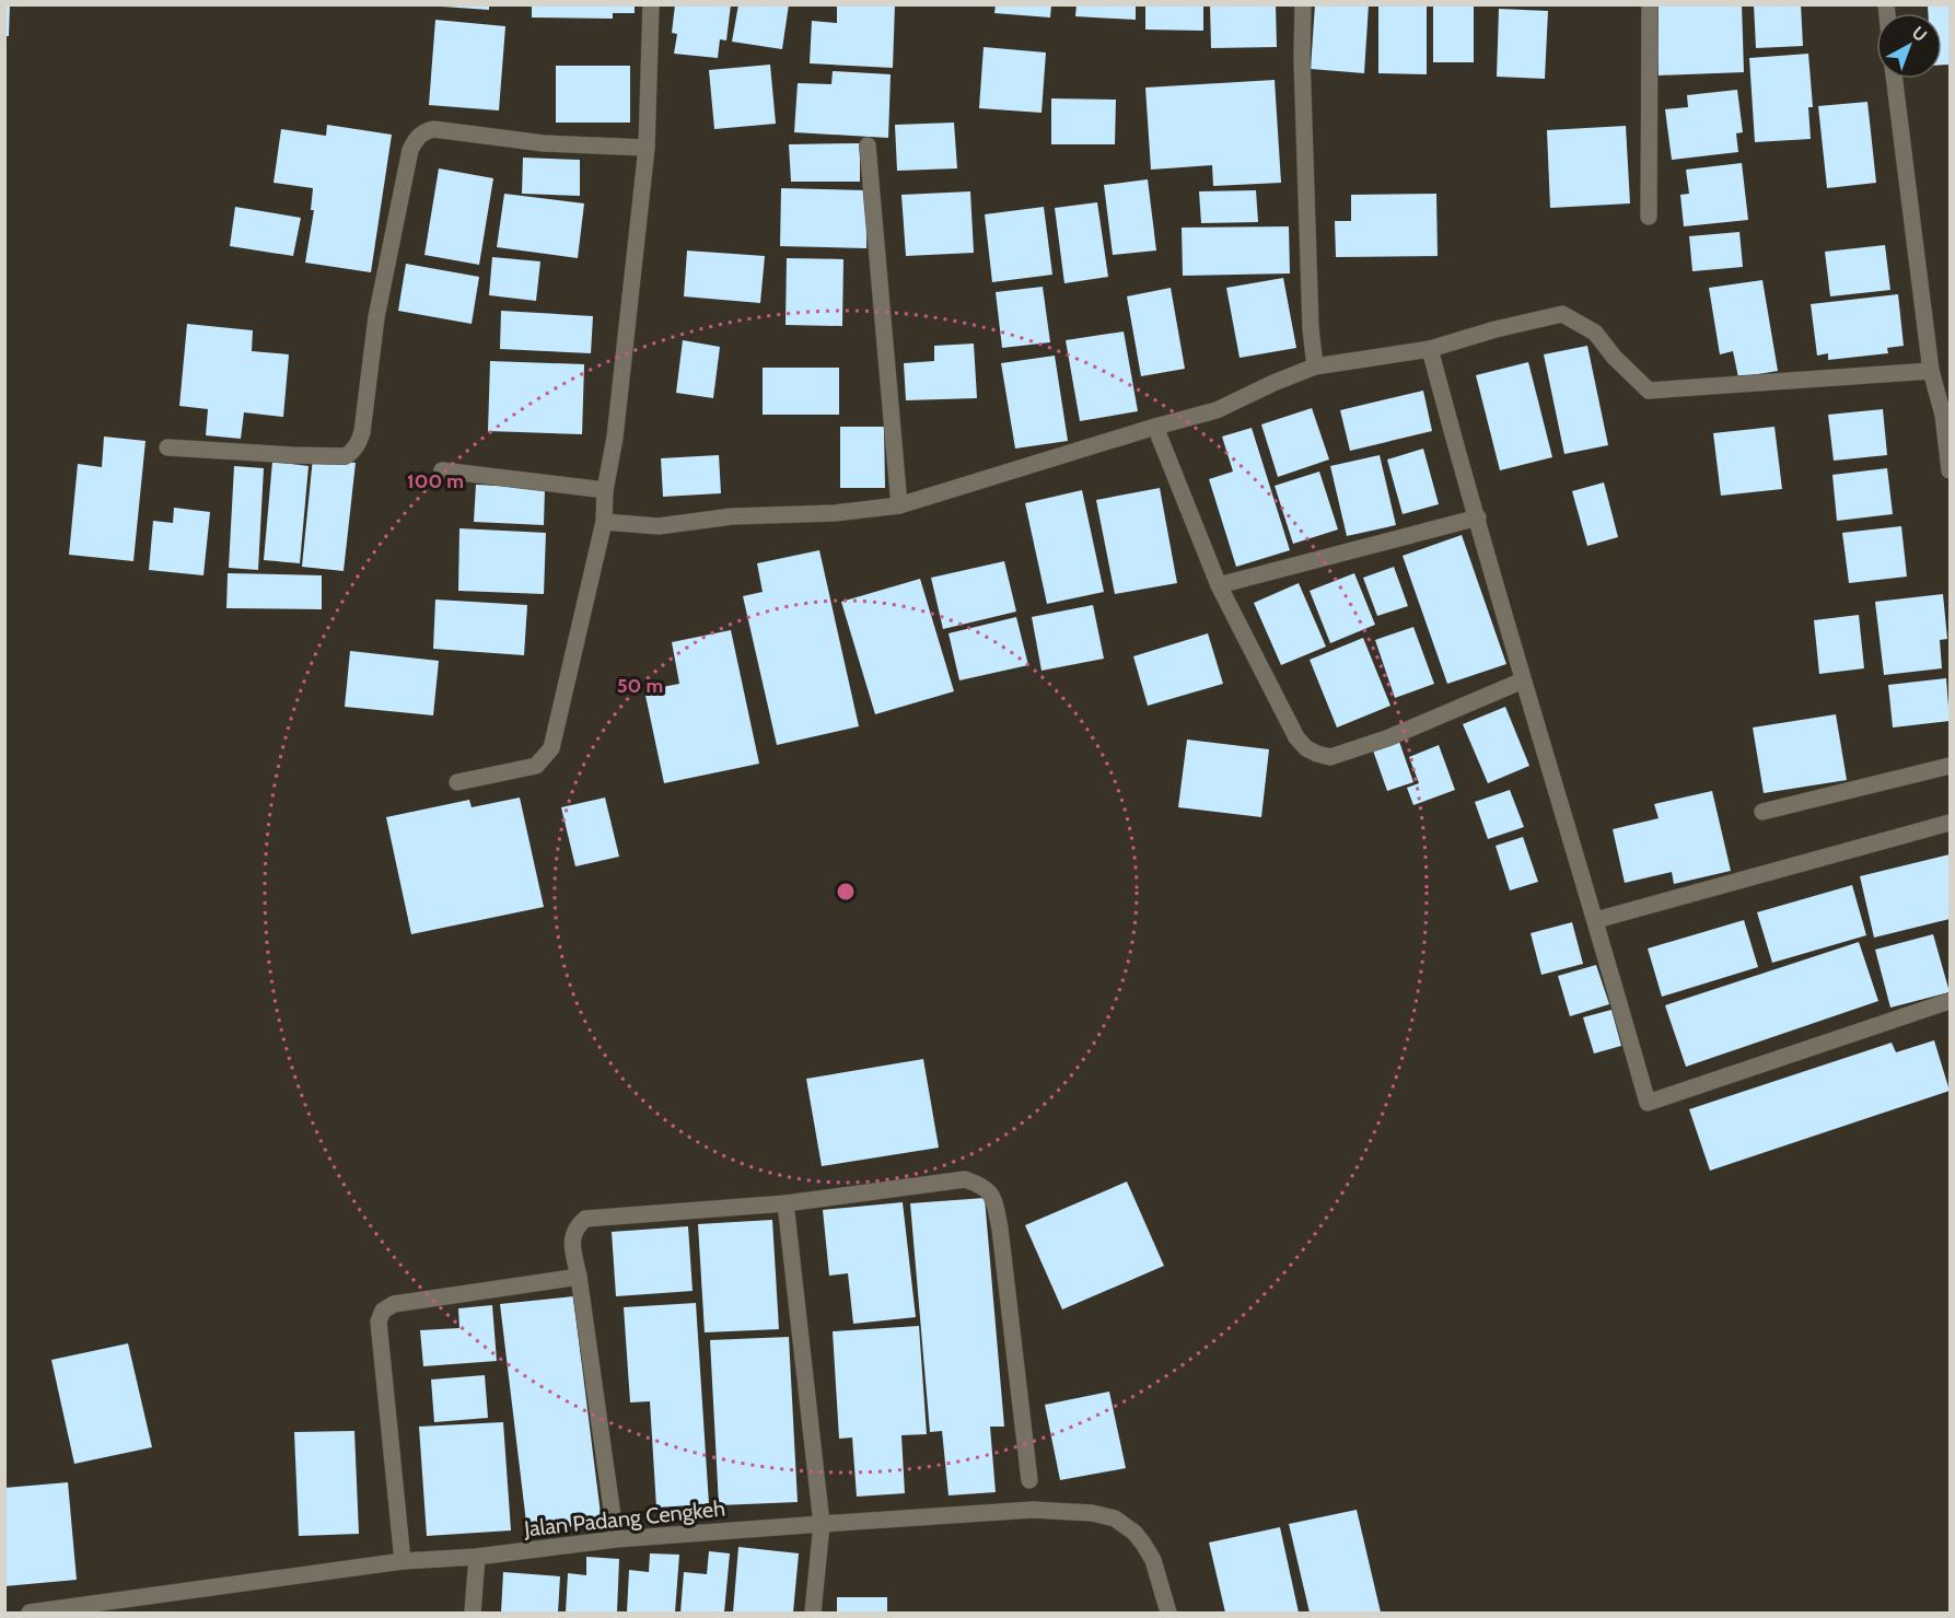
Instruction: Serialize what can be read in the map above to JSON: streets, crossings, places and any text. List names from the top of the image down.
{
  "streets": {
    "street": ["Jalan Padang Cengkeh"]
  },
  "north": "top right",
  "rings": ["100 m", "50 m"]
}
